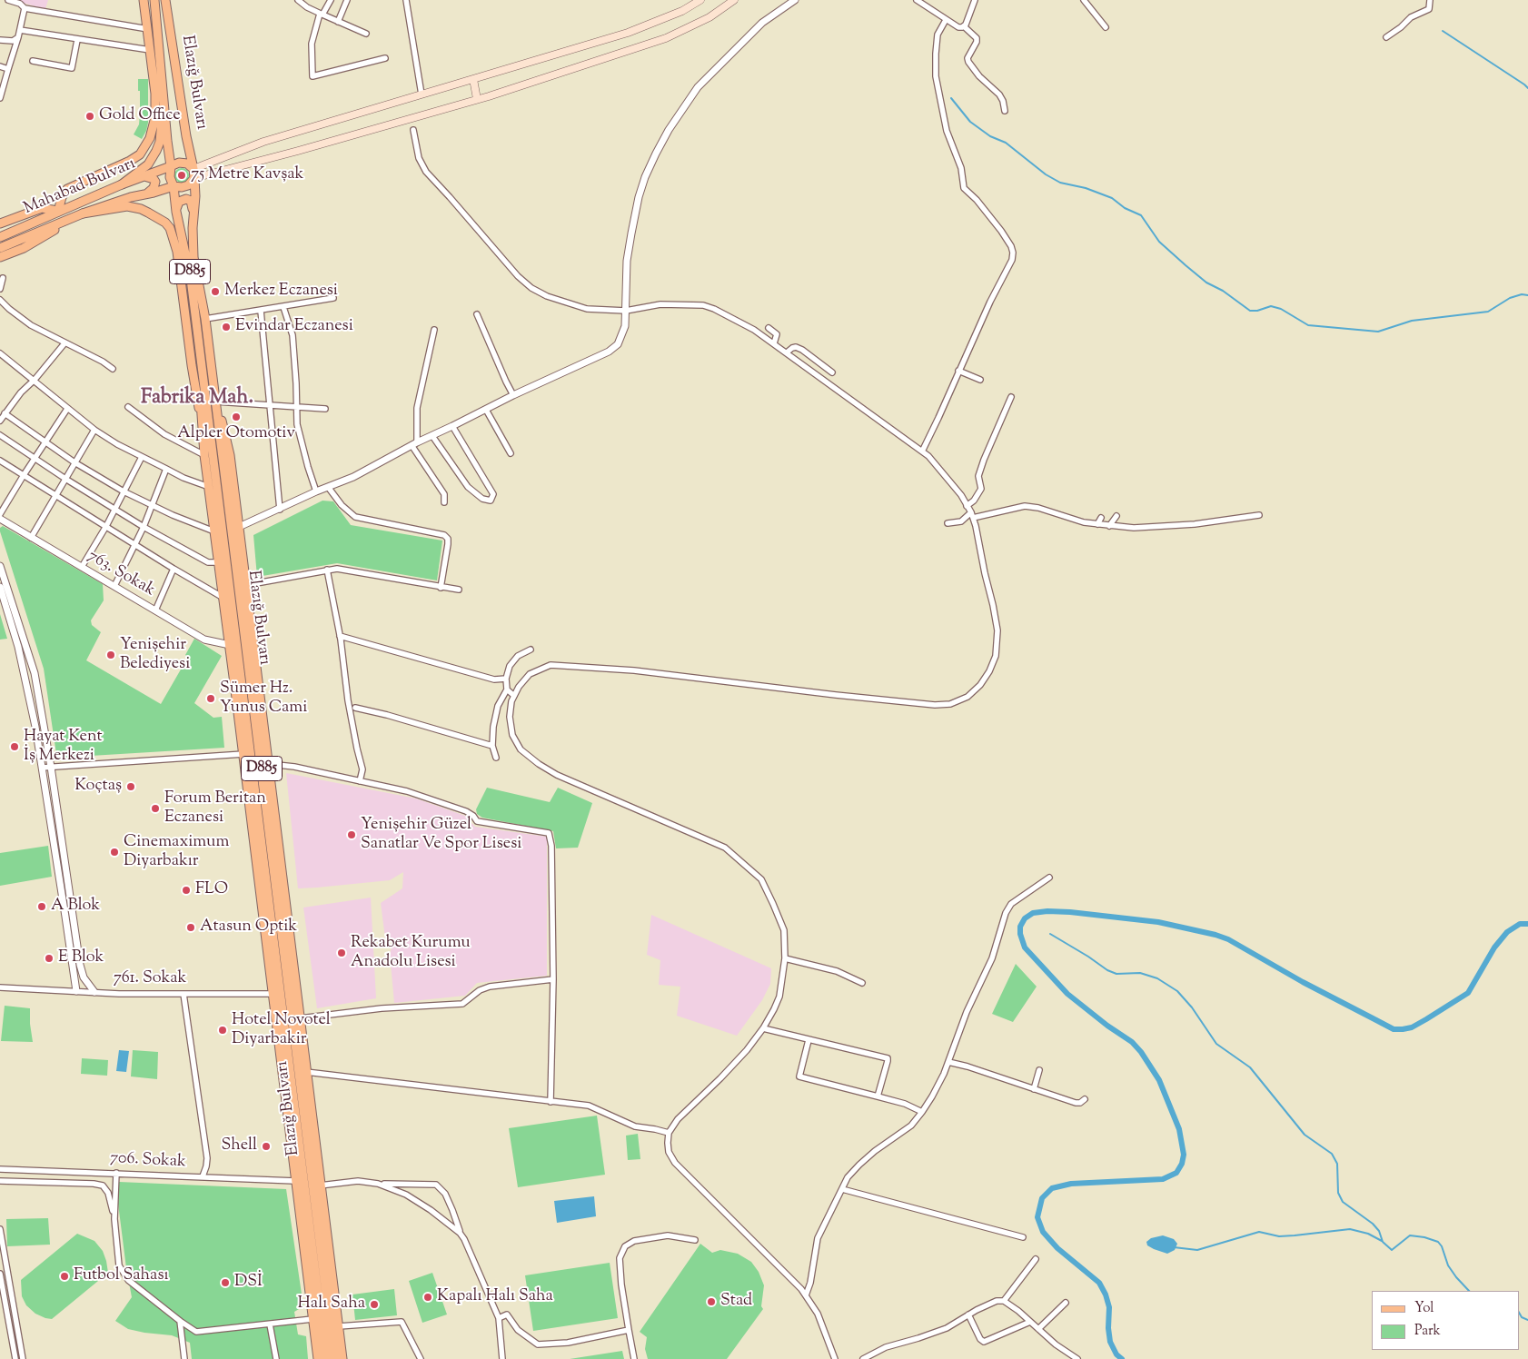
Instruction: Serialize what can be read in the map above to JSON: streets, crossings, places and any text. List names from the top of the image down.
{
  "streets": {
    "main road": ["Elazığ Bulvarı", "Mahabad Bulvarı", "D885"],
    "street": ["763. Sokak", "761. Sokak", "706. Sokak"]
  },
  "crossings": [
    ["Elazığ Bulvarı", "Mahabad Bulvarı"]
  ],
  "districts": ["Fabrika Mah."],
  "places": [
    "Gold Office",
    "75 Metre Kavşak",
    "Merkez Eczanesi",
    "Evindar Eczanesi",
    "Alpler Otomotiv",
    "Yenişehir Belediyesi",
    "Sümer Hz. Yunus Cami",
    "Hayat Kent İş Merkezi",
    "Koçtaş",
    "Forum Beritan Eczanesi",
    "Yenişehir Güzel Sanatlar Ve Spor Lisesi",
    "Cinemaximum Diyarbakır",
    "FLO",
    "A Blok",
    "Atasun Optik",
    "Rekabet Kurumu Anadolu Lisesi",
    "E Blok",
    "Hotel Novotel Diyarbakir",
    "Shell",
    "Futbol Sahası",
    "DSİ",
    "Kapalı Halı Saha",
    "Stad",
    "Halı Saha"
  ],
  "legend": ["Yol", "Park"]
}
